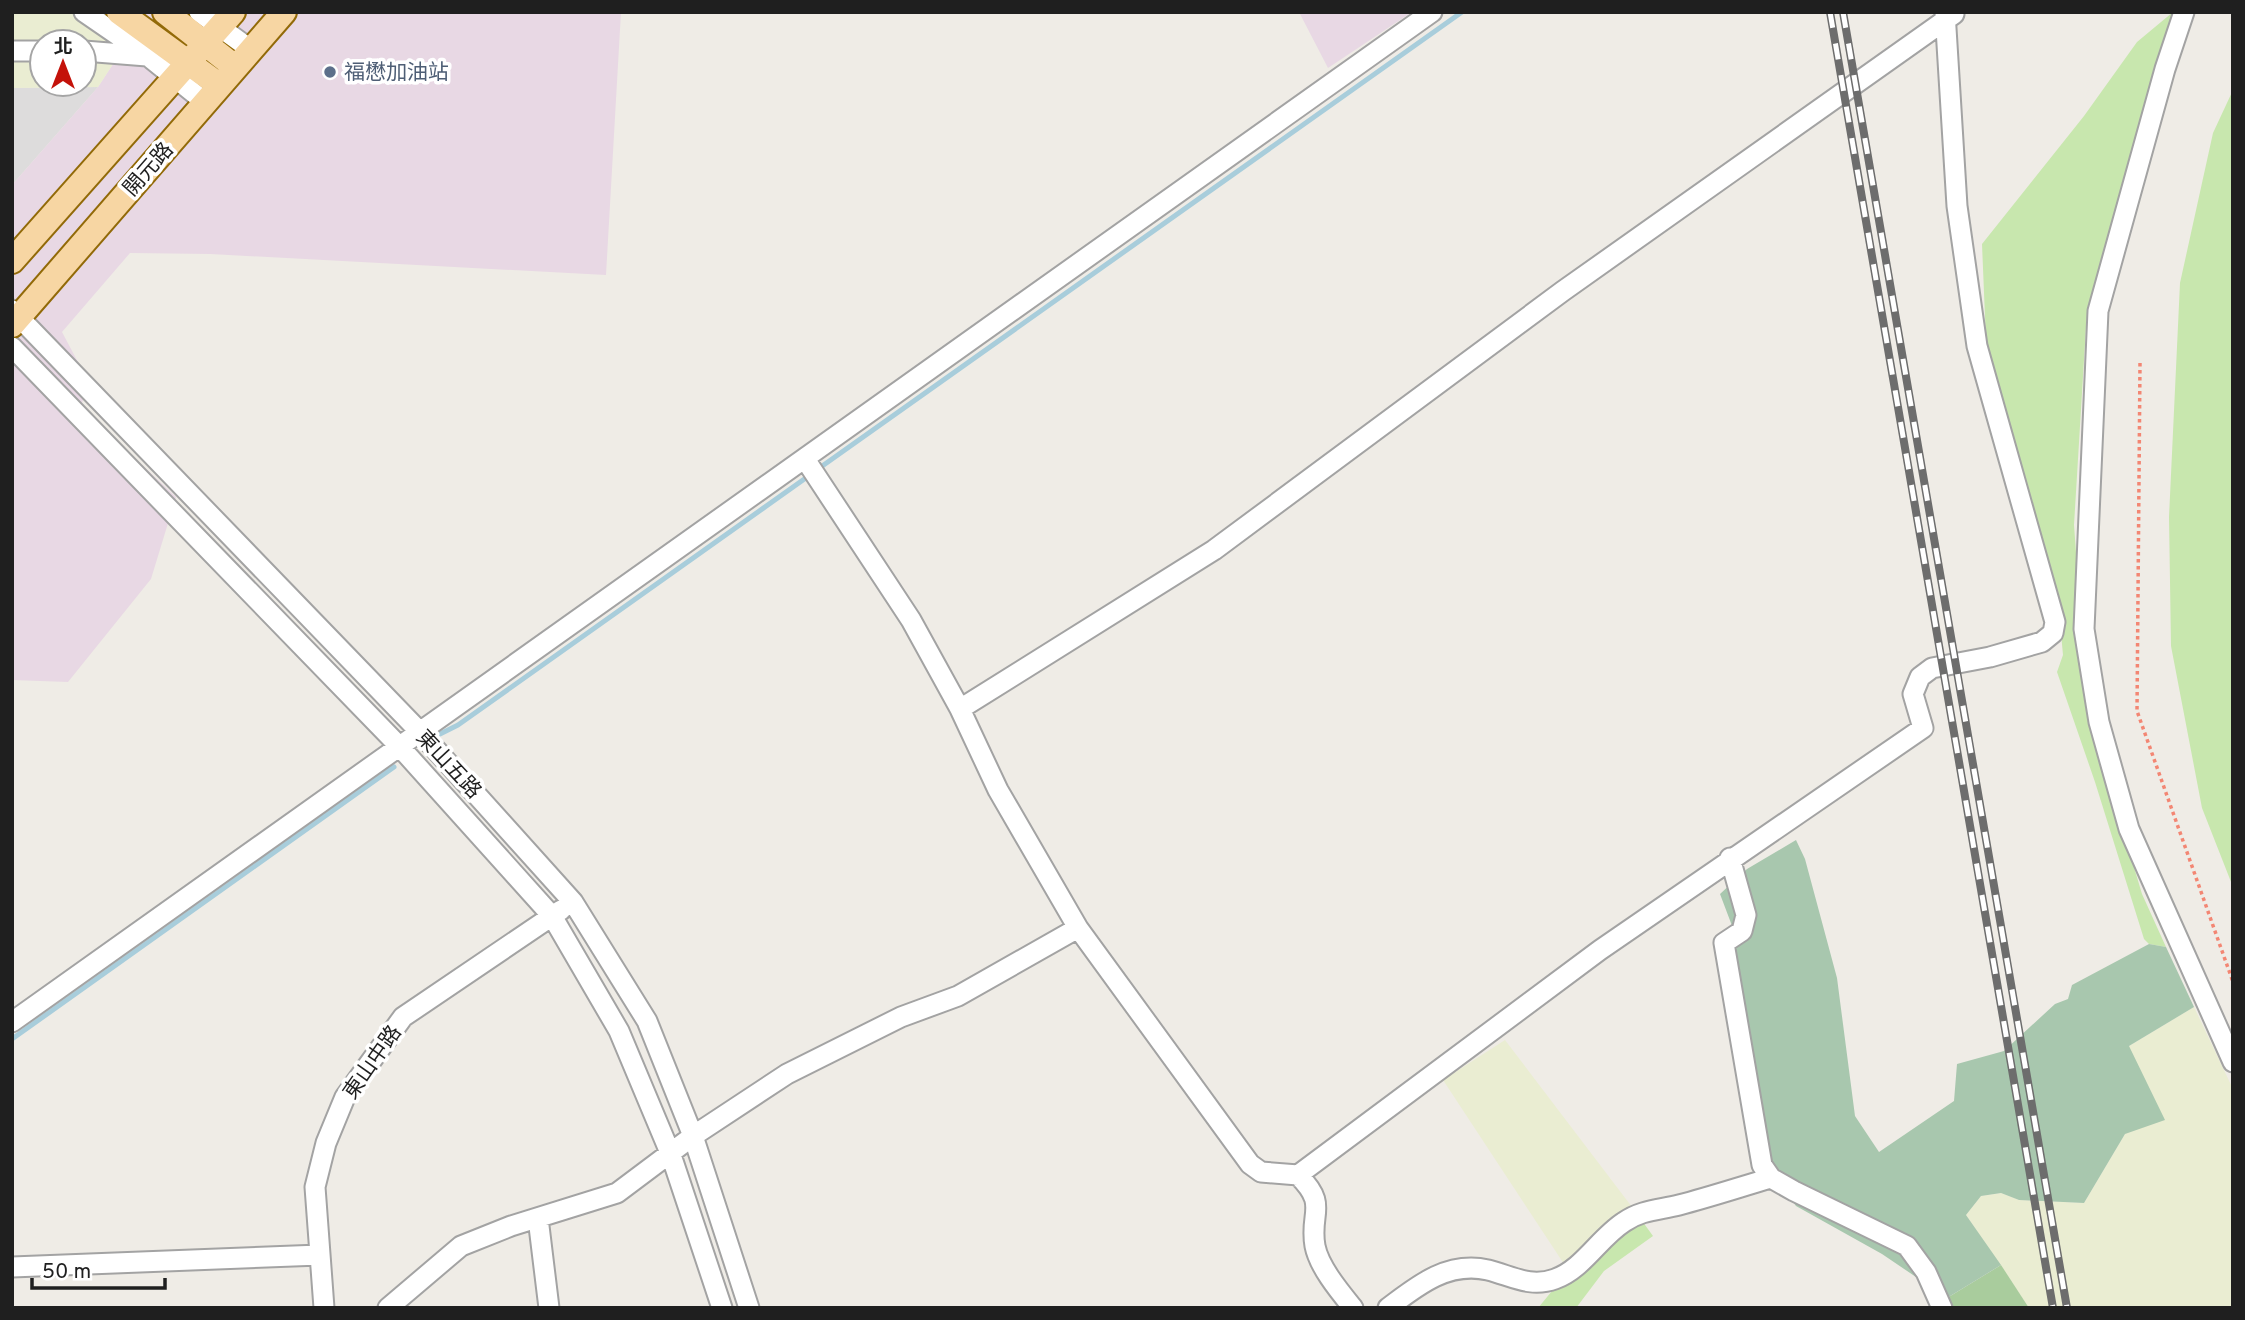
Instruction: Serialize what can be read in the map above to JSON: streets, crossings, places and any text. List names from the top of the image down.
{
  "streets": {
    "main road": ["開元路"],
    "street": ["東山五路", "東山中路"]
  },
  "crossings": [
    ["開元路", "東山五路"],
    ["東山五路", "東山中路"]
  ],
  "places": ["福懋加油站"],
  "scale_bar": "50 m",
  "north": "top"
}
